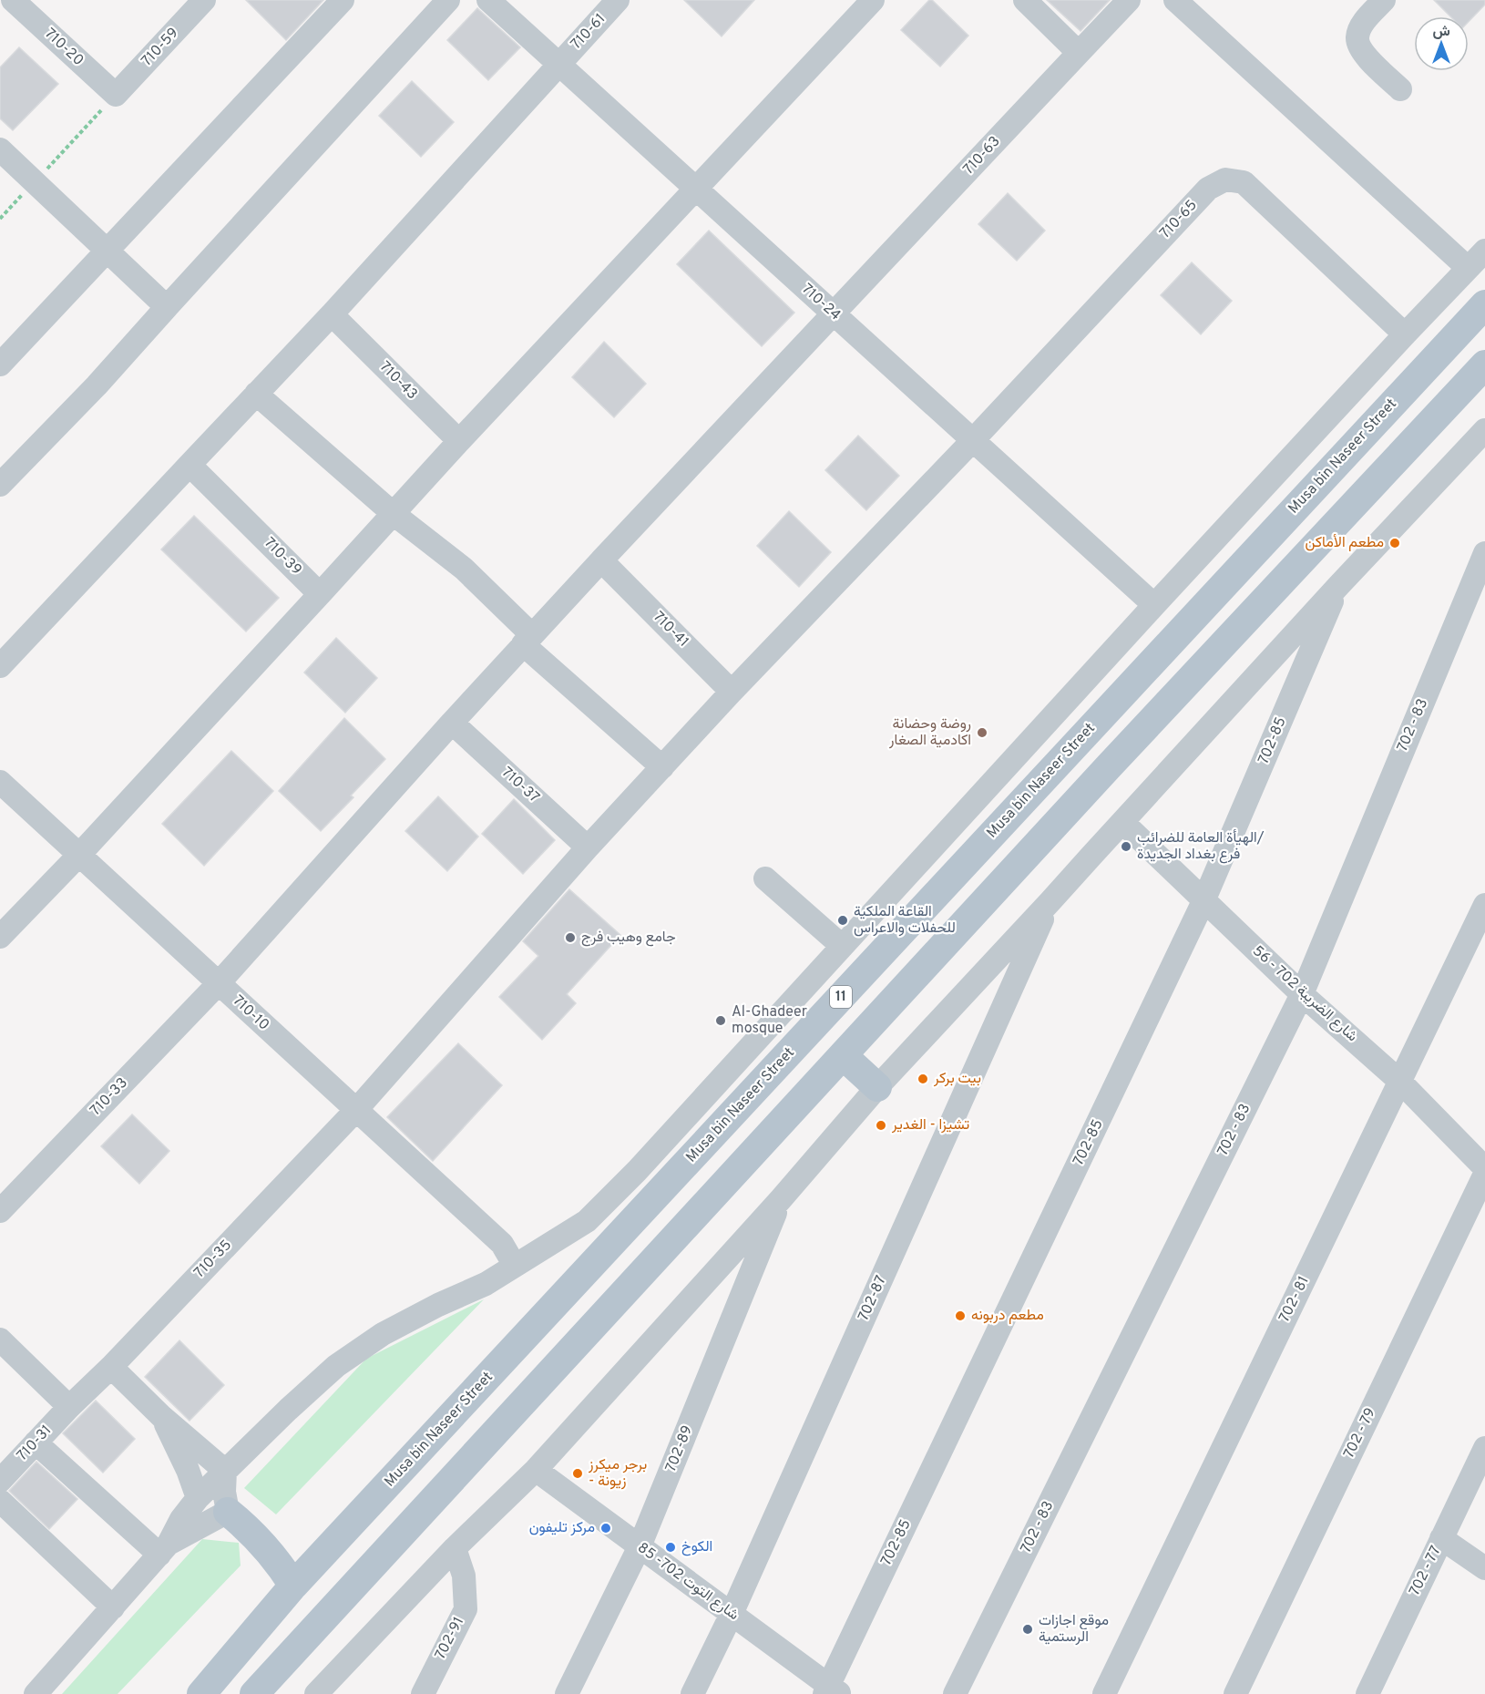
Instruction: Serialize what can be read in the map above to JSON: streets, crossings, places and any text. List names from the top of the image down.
{
  "streets": {
    "main road": ["Musa bin Naseer Street", "11"],
    "street": [
      "710-61",
      "710-20",
      "710-59",
      "710-63",
      "710-65",
      "710-24",
      "710-43",
      "710-39",
      "710-41",
      "702 - 83",
      "702-85",
      "710-37",
      "شارع الضريبة 702 - 56",
      "710-10",
      "710-33",
      "710-35",
      "702-87",
      "702- 81",
      "702 - 79",
      "710-31",
      "702-89",
      "702 - 77",
      "شارع التوت 702- 85",
      "702-91"
    ]
  },
  "crossings": [
    ["710-61", "710-24"],
    ["710-20", "710-59"],
    ["710-63", "710-24"],
    ["710-65", "710-24"],
    ["702 - 83", "شارع الضريبة 702 - 56"],
    ["702-85", "شارع الضريبة 702 - 56"],
    ["702-85", "شارع التوت 702- 85"],
    ["شارع الضريبة 702 - 56", "702- 81"],
    ["710-10", "710-33"],
    ["710-10", "710-35"],
    ["710-35", "710-31"],
    ["702-87", "شارع التوت 702- 85"],
    ["702-89", "شارع التوت 702- 85"]
  ],
  "places": [
    "مطعم الأماكن",
    "روضة وحضانة اكادمية الصغار",
    "الهيأة العامة للضرائب/ فرع بغداد الجديدة",
    "القاعة الملكية للحفلات والاعراس",
    "جامع وهيب فرج",
    "Al-Ghadeer mosque",
    "بيت بركر",
    "تشيزا - الغدير",
    "مطعم دربونه",
    "برجر ميكرز - زيونة",
    "مركز تليفون",
    "الكوخ",
    "موقع اجازات الرستمية"
  ],
  "north": "top"
}
